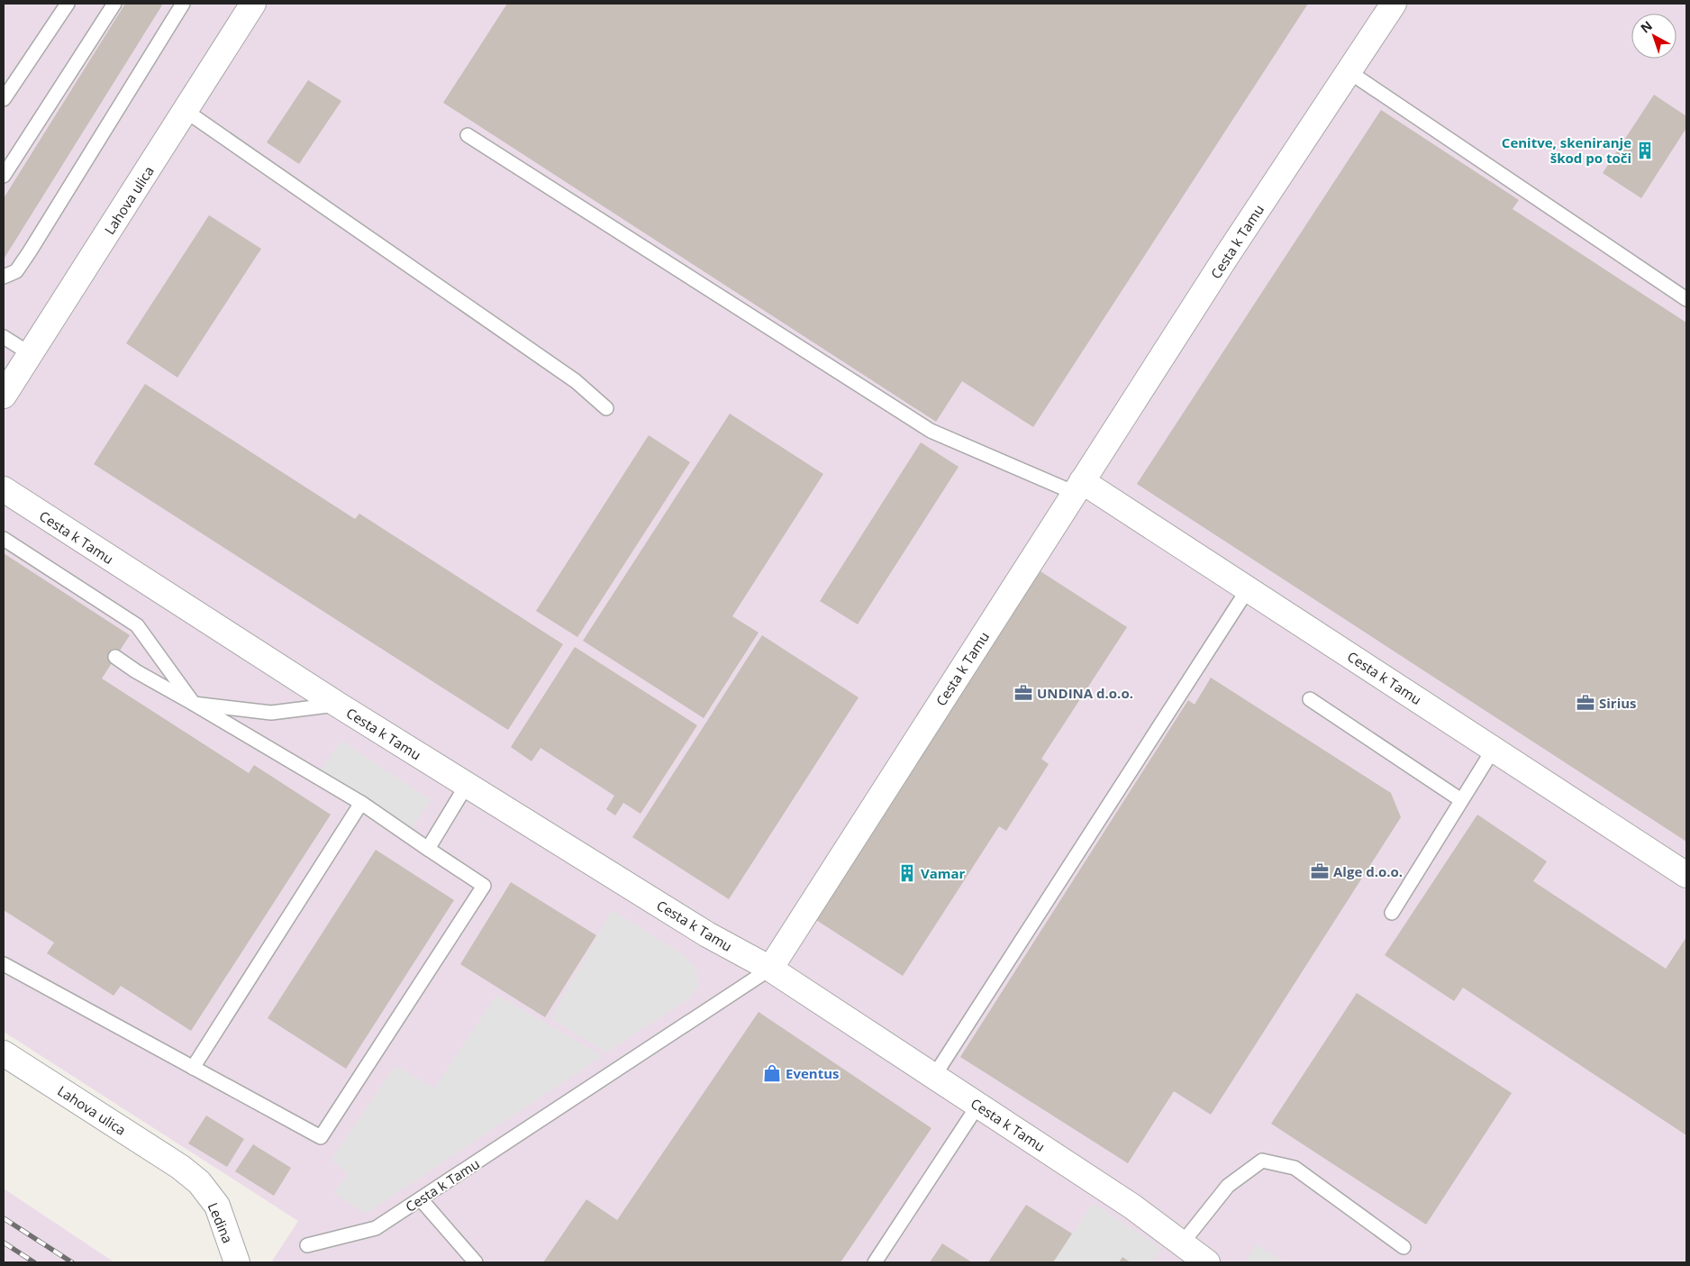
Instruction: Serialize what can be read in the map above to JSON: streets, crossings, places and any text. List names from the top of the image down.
{
  "streets": {
    "street": ["Lahova ulica", "Cesta k Tamu", "Ledina"]
  },
  "crossings": [
    ["Lahova ulica", "Ledina"]
  ],
  "places": {
    "building": ["Cenitve, skeniranje škod po toči", "Vamar"],
    "office": ["UNDINA d.o.o.", "Sirius", "Alge d.o.o."],
    "shop": ["Eventus"]
  },
  "north": "top left"
}
